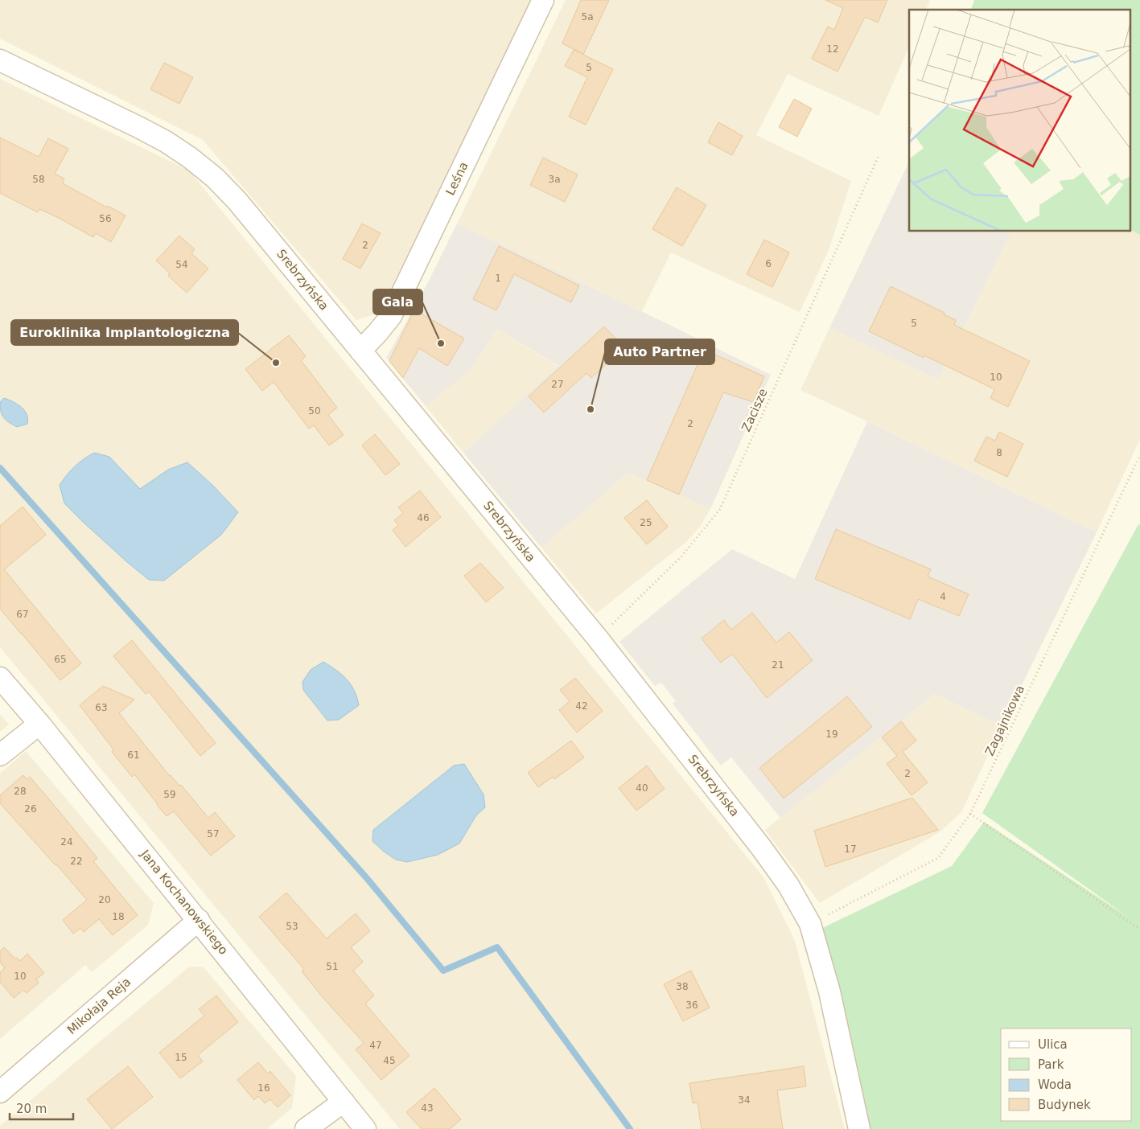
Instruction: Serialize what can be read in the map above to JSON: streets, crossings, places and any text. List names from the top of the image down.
{
  "streets": {
    "street": [
      "Leśna",
      "Srebrzyńska",
      "Jana Kochanowskiego",
      "Mikołaja Reja"
    ],
    "path": ["Zacisze", "Zagajnikowa"]
  },
  "crossings": [
    ["Leśna", "Srebrzyńska"],
    ["Srebrzyńska", "Zacisze"],
    ["Srebrzyńska", "Zagajnikowa"],
    ["Jana Kochanowskiego", "Mikołaja Reja"]
  ],
  "places": ["Gala", "Euroklinika Implantologiczna", "Auto Partner"],
  "house_numbers": [
    "5a",
    "12",
    "5",
    "58",
    "3a",
    "56",
    "2",
    "6",
    "54",
    "1",
    "5",
    "10",
    "27",
    "50",
    "2",
    "8",
    "46",
    "25",
    "4",
    "67",
    "65",
    "21",
    "42",
    "63",
    "19",
    "61",
    "2",
    "40",
    "28",
    "59",
    "26",
    "57",
    "24",
    "17",
    "22",
    "20",
    "18",
    "53",
    "51",
    "10",
    "38",
    "36",
    "47",
    "15",
    "45",
    "16",
    "34",
    "43"
  ],
  "legend": [
    "Ulica",
    "Park",
    "Woda",
    "Budynek"
  ],
  "scale_bar": "20 m"
}
